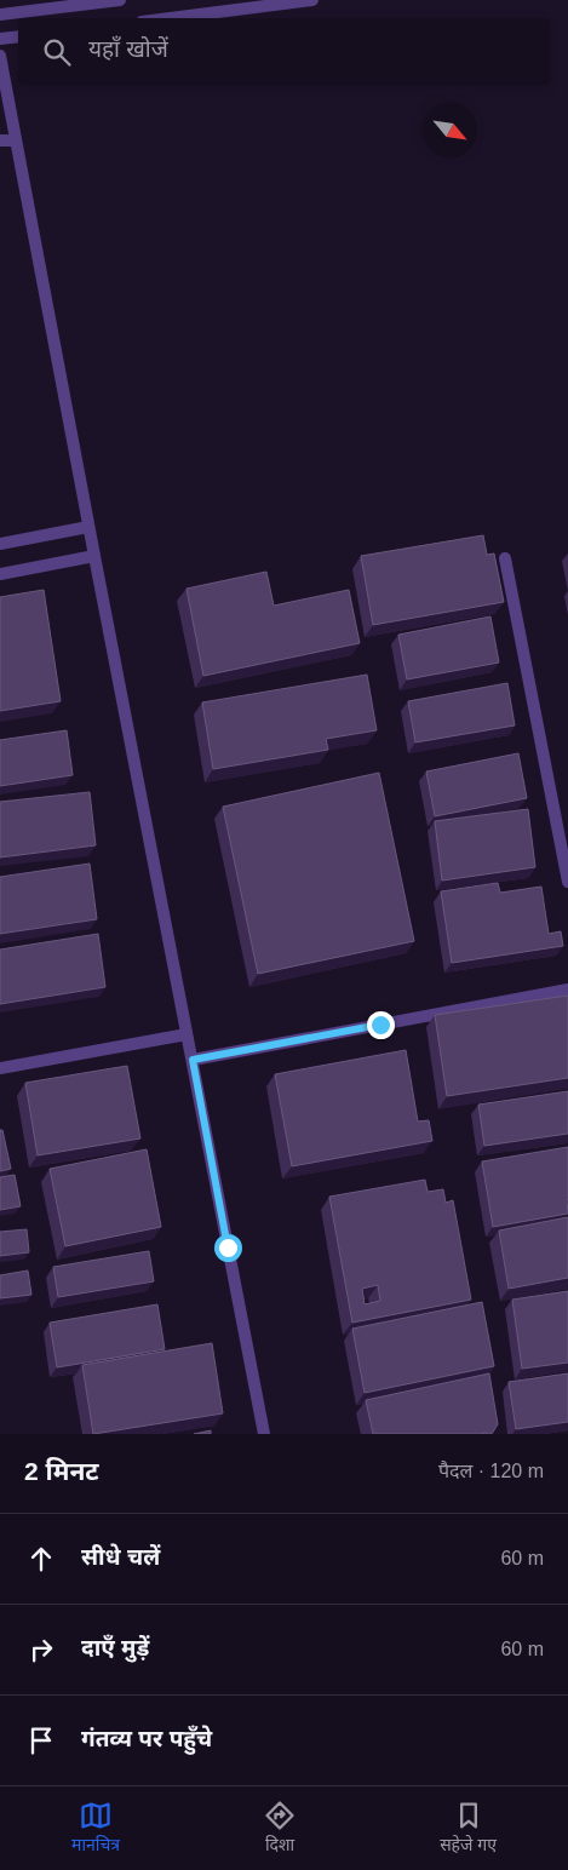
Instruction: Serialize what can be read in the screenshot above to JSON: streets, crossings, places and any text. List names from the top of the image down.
{
  "north": "bottom right",
  "page": {
    "search": "यहाँ खोजें",
    "heading": ["2 मिनट", "पैदल · 120 m"],
    "list": [
      ["सीधे चलें", "60 m"],
      ["दाएँ मुड़ें", "60 m"],
      "गंतव्य पर पहुँचे"
    ],
    "nav": ["मानचित्र", "दिशा", "सहेजे गए"]
  }
}
